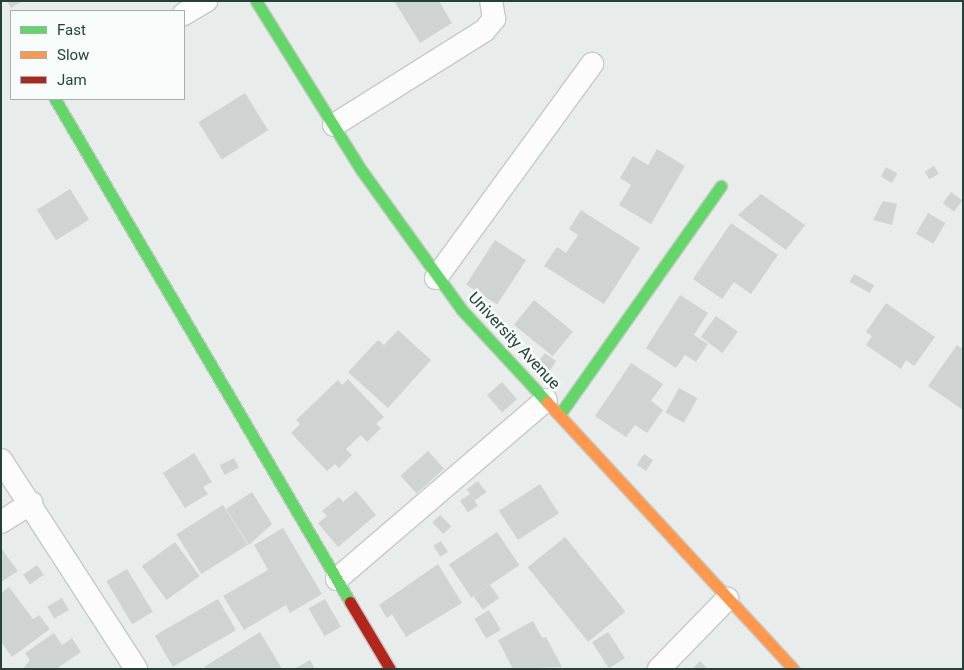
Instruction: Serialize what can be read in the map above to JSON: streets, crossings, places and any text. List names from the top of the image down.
{
  "streets": {
    "street": ["University Avenue"]
  },
  "legend": ["Fast", "Slow", "Jam"]
}
